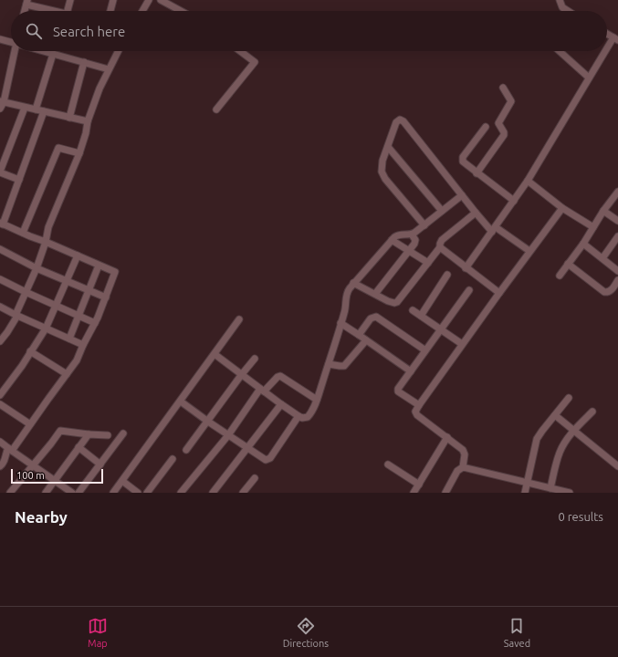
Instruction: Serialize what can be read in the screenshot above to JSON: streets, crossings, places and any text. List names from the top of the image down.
{
  "scale_bar": "100 m",
  "page": {
    "search": "Search here",
    "scale": "100 m",
    "heading": ["Nearby", "0 results"],
    "nav": ["Map", "Directions", "Saved"]
  }
}
